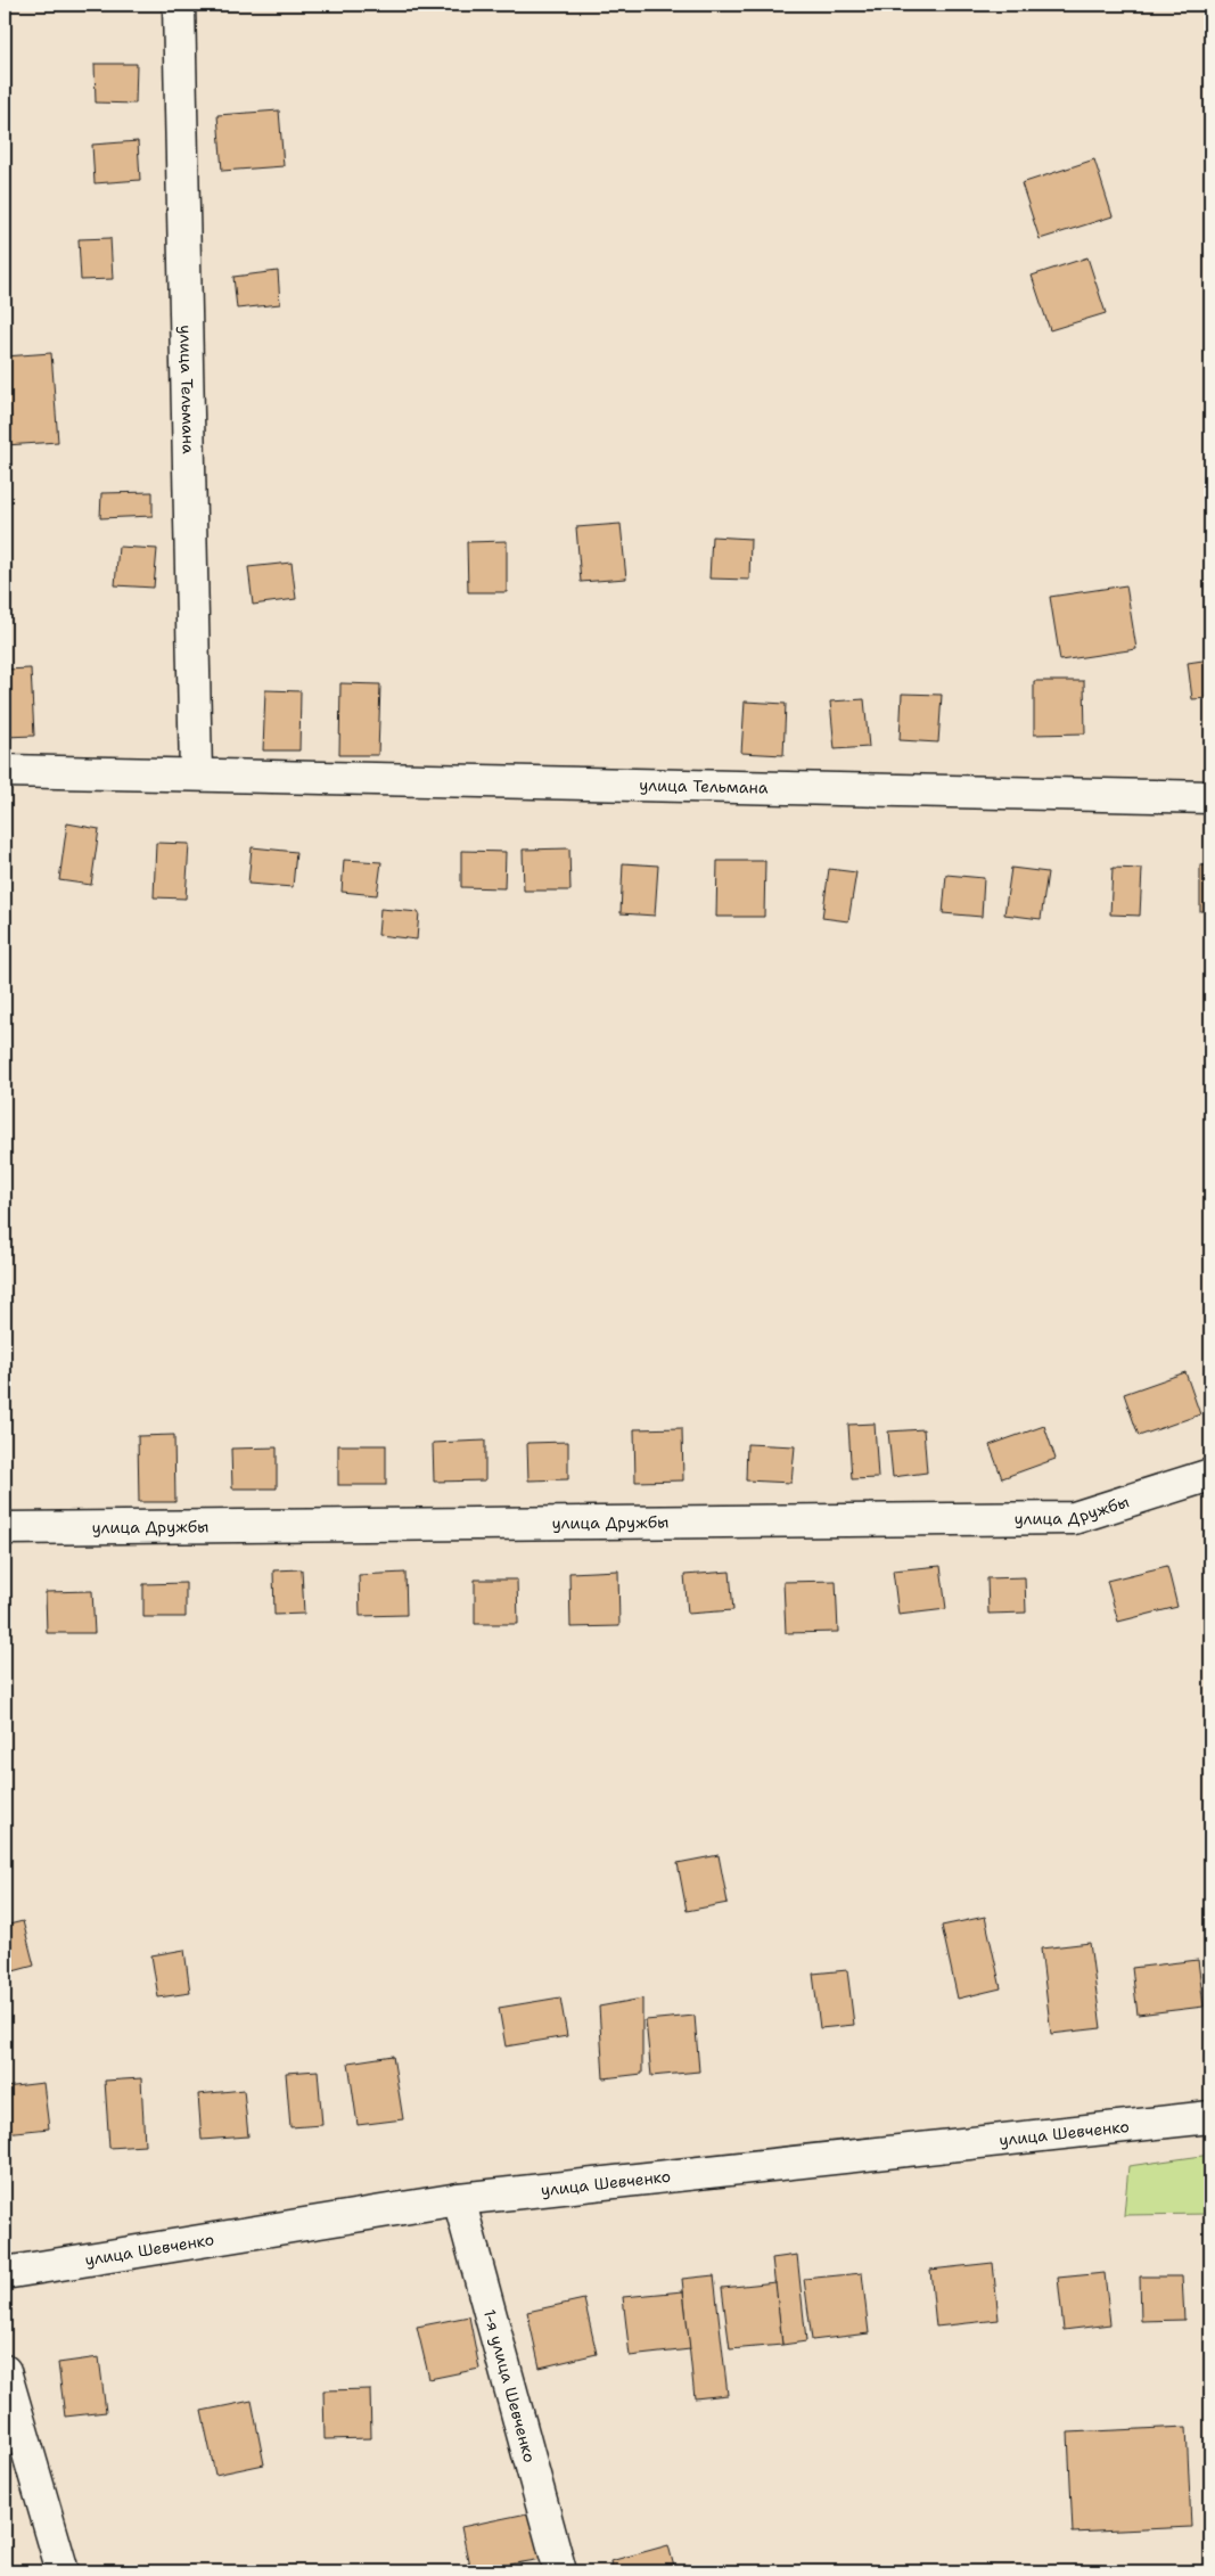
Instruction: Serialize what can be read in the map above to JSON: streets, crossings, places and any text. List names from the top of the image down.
{
  "streets": {
    "street": [
      "улица Тельмана",
      "улица Дружбы",
      "улица Шевченко",
      "1-я улица Шевченко"
    ]
  },
  "crossings": [
    ["улица Шевченко", "1-я улица Шевченко"]
  ]
}
